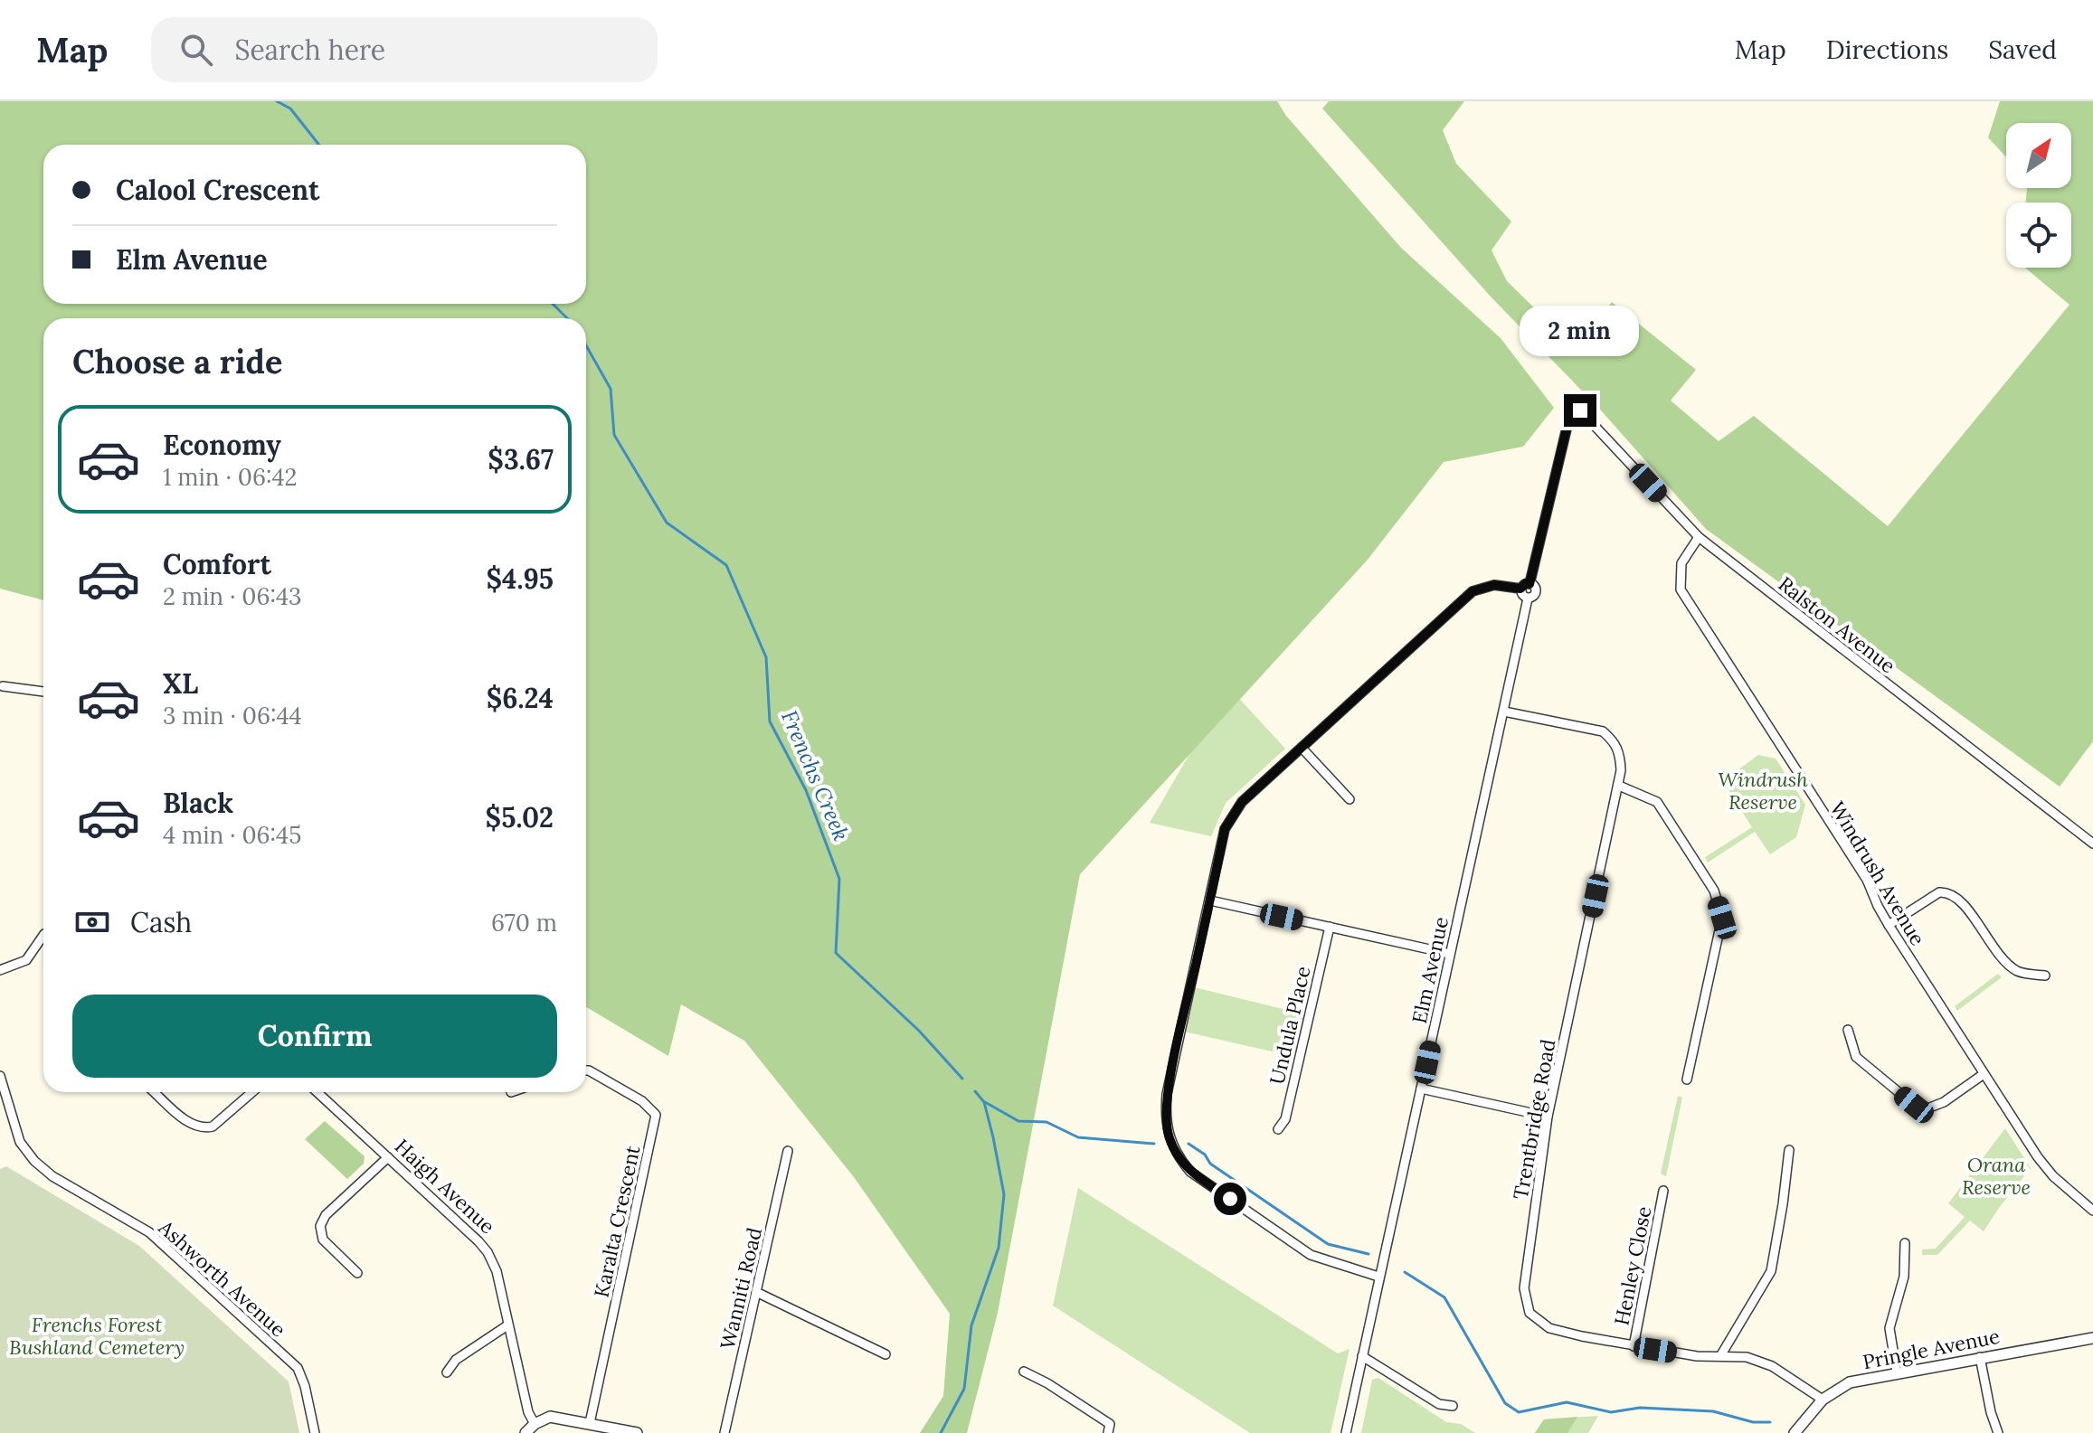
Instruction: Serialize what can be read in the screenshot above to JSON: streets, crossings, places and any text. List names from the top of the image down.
{
  "streets": {
    "street": [
      "Ralston Avenue",
      "Windrush Avenue",
      "Elm Avenue",
      "Undula Place",
      "Trentbridge Road",
      "Haigh Avenue",
      "Karalta Crescent",
      "Henley Close",
      "Ashworth Avenue",
      "Wanniti Road",
      "Pringle Avenue"
    ]
  },
  "crossings": [
    ["Ralston Avenue", "Windrush Avenue"],
    ["Ralston Avenue", "Elm Avenue"],
    ["Elm Avenue", "Trentbridge Road"],
    ["Trentbridge Road", "Henley Close"],
    ["Trentbridge Road", "Pringle Avenue"]
  ],
  "water": ["Frenchs Creek"],
  "parks": ["Windrush Reserve", "Orana Reserve", "Frenchs Forest Bushland Cemetery"],
  "north": "top right",
  "page": {
    "header": "Map",
    "search": "Search here",
    "nav": ["Map", "Directions", "Saved"],
    "banner": ["Calool Crescent", "Elm Avenue"],
    "bubble": "2 min",
    "heading": "Choose a ride",
    "list": [
      {
        "name": "Economy",
        "note": "1 min · 06:42",
        "value": "$3.67"
      },
      {
        "name": "Comfort",
        "note": "2 min · 06:43",
        "value": "$4.95"
      },
      {
        "name": "XL",
        "note": "3 min · 06:44",
        "value": "$6.24"
      },
      {
        "name": "Black",
        "note": "4 min · 06:45",
        "value": "$5.02"
      }
    ],
    "pay": ["Cash", "670 m"],
    "buttons": "Confirm"
  }
}
